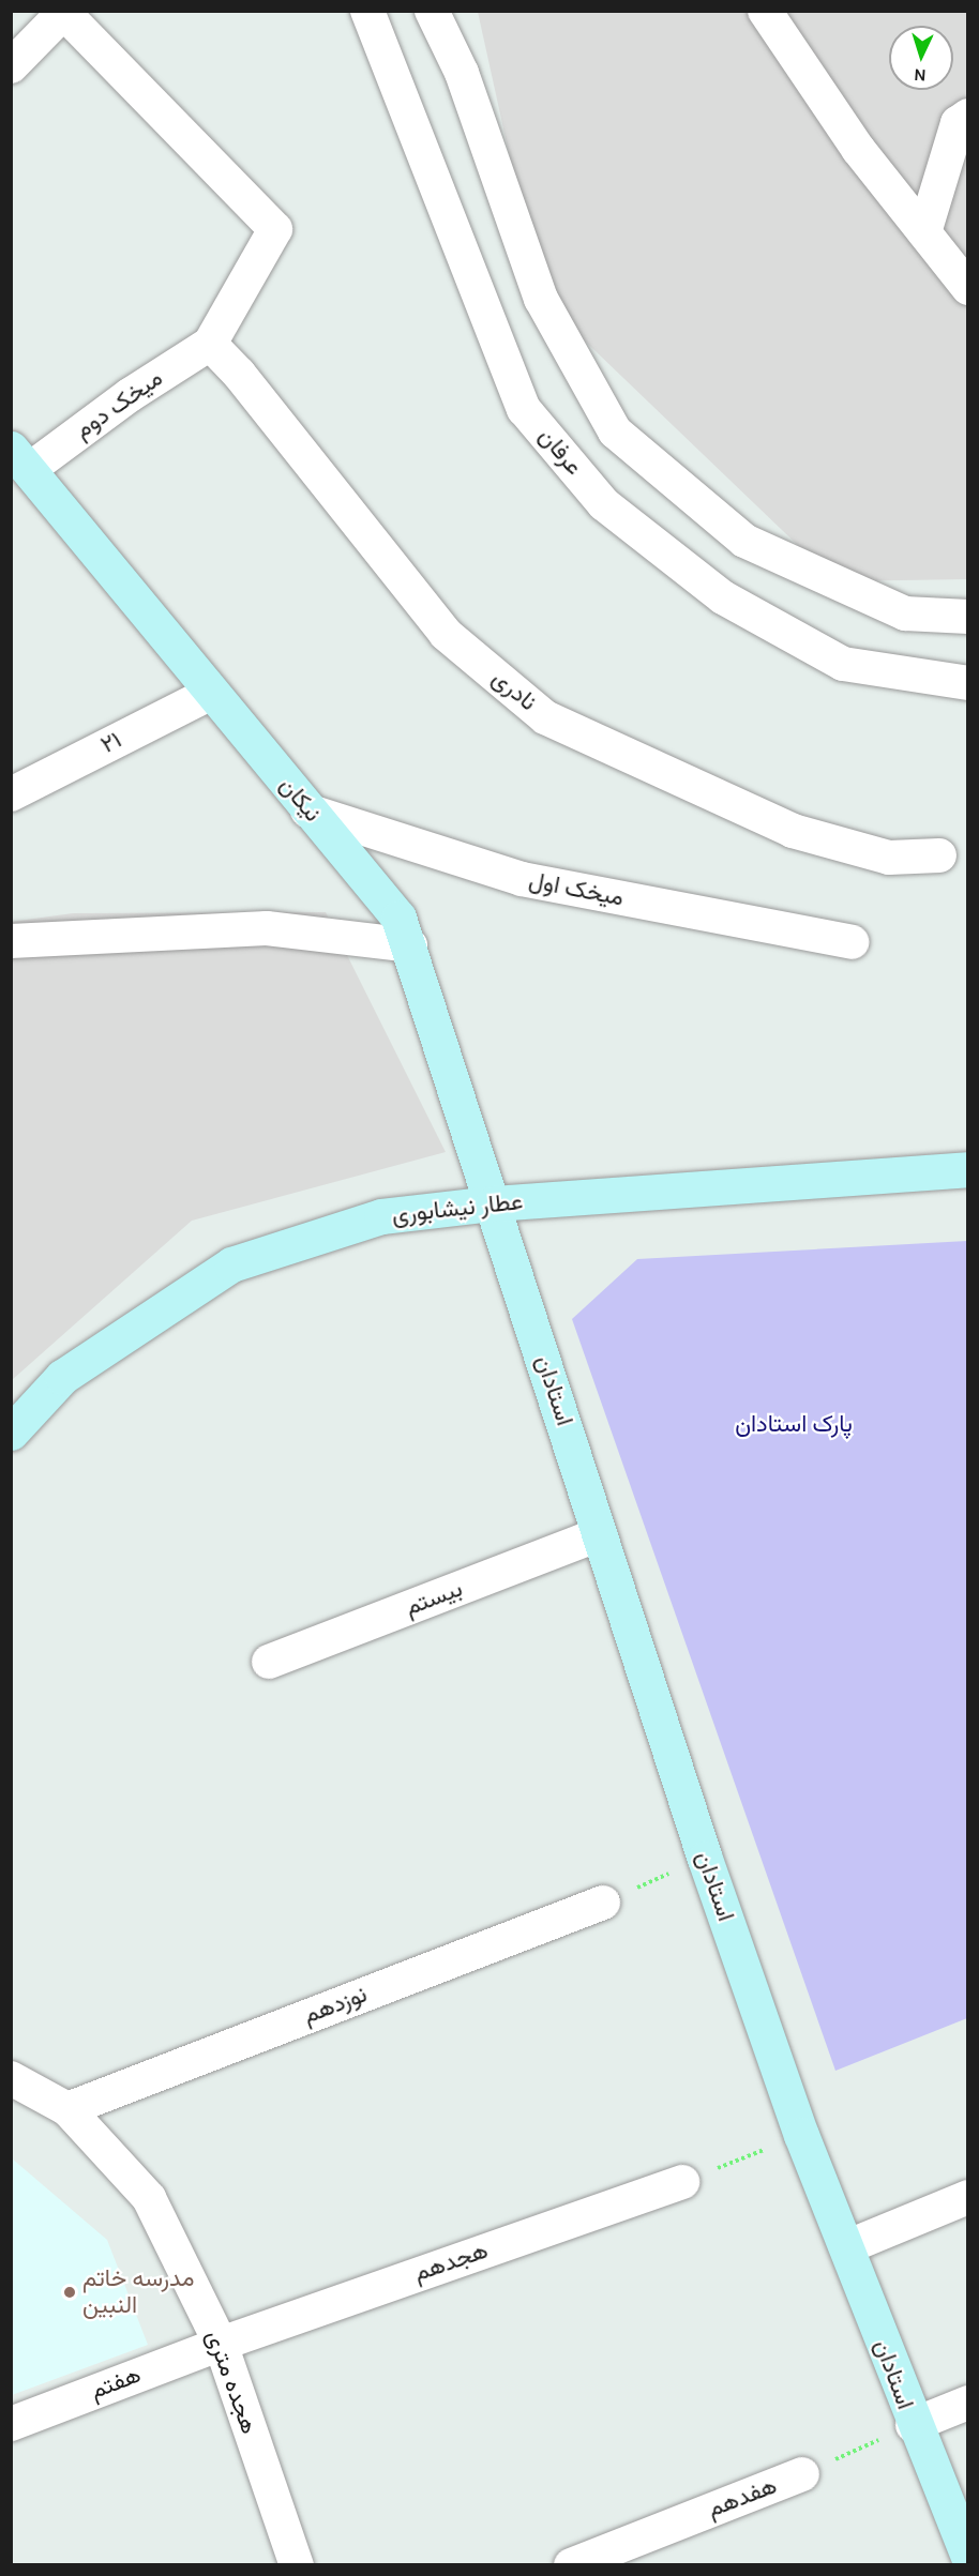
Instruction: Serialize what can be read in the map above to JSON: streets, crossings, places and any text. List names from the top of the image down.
{
  "streets": {
    "main road": ["نیکان", "عطار نیشابوری", "استادان"],
    "street": [
      "میخک دوم",
      "عرفان",
      "نادری",
      "۲۱",
      "میخک اول",
      "بیستم",
      "نوزدهم",
      "هجدهم",
      "هجده متری",
      "هفتم",
      "هفدهم"
    ]
  },
  "crossings": [
    ["میخک دوم", "نادری"],
    ["میخک دوم", "نیکان"],
    ["۲۱", "نیکان"],
    ["نیکان", "میخک اول"],
    ["نیکان", "عطار نیشابوری"],
    ["نیکان", "استادان"],
    ["عطار نیشابوری", "استادان"],
    ["استادان", "بیستم"],
    ["استادان", "هفدهم"],
    ["نوزدهم", "هجده متری"],
    ["هجدهم", "هجده متری"],
    ["هجدهم", "هفتم"],
    ["هجده متری", "هفتم"]
  ],
  "parks": ["پارک استادان"],
  "places": ["مدرسه خاتم النبین"],
  "north": "bottom"
}
